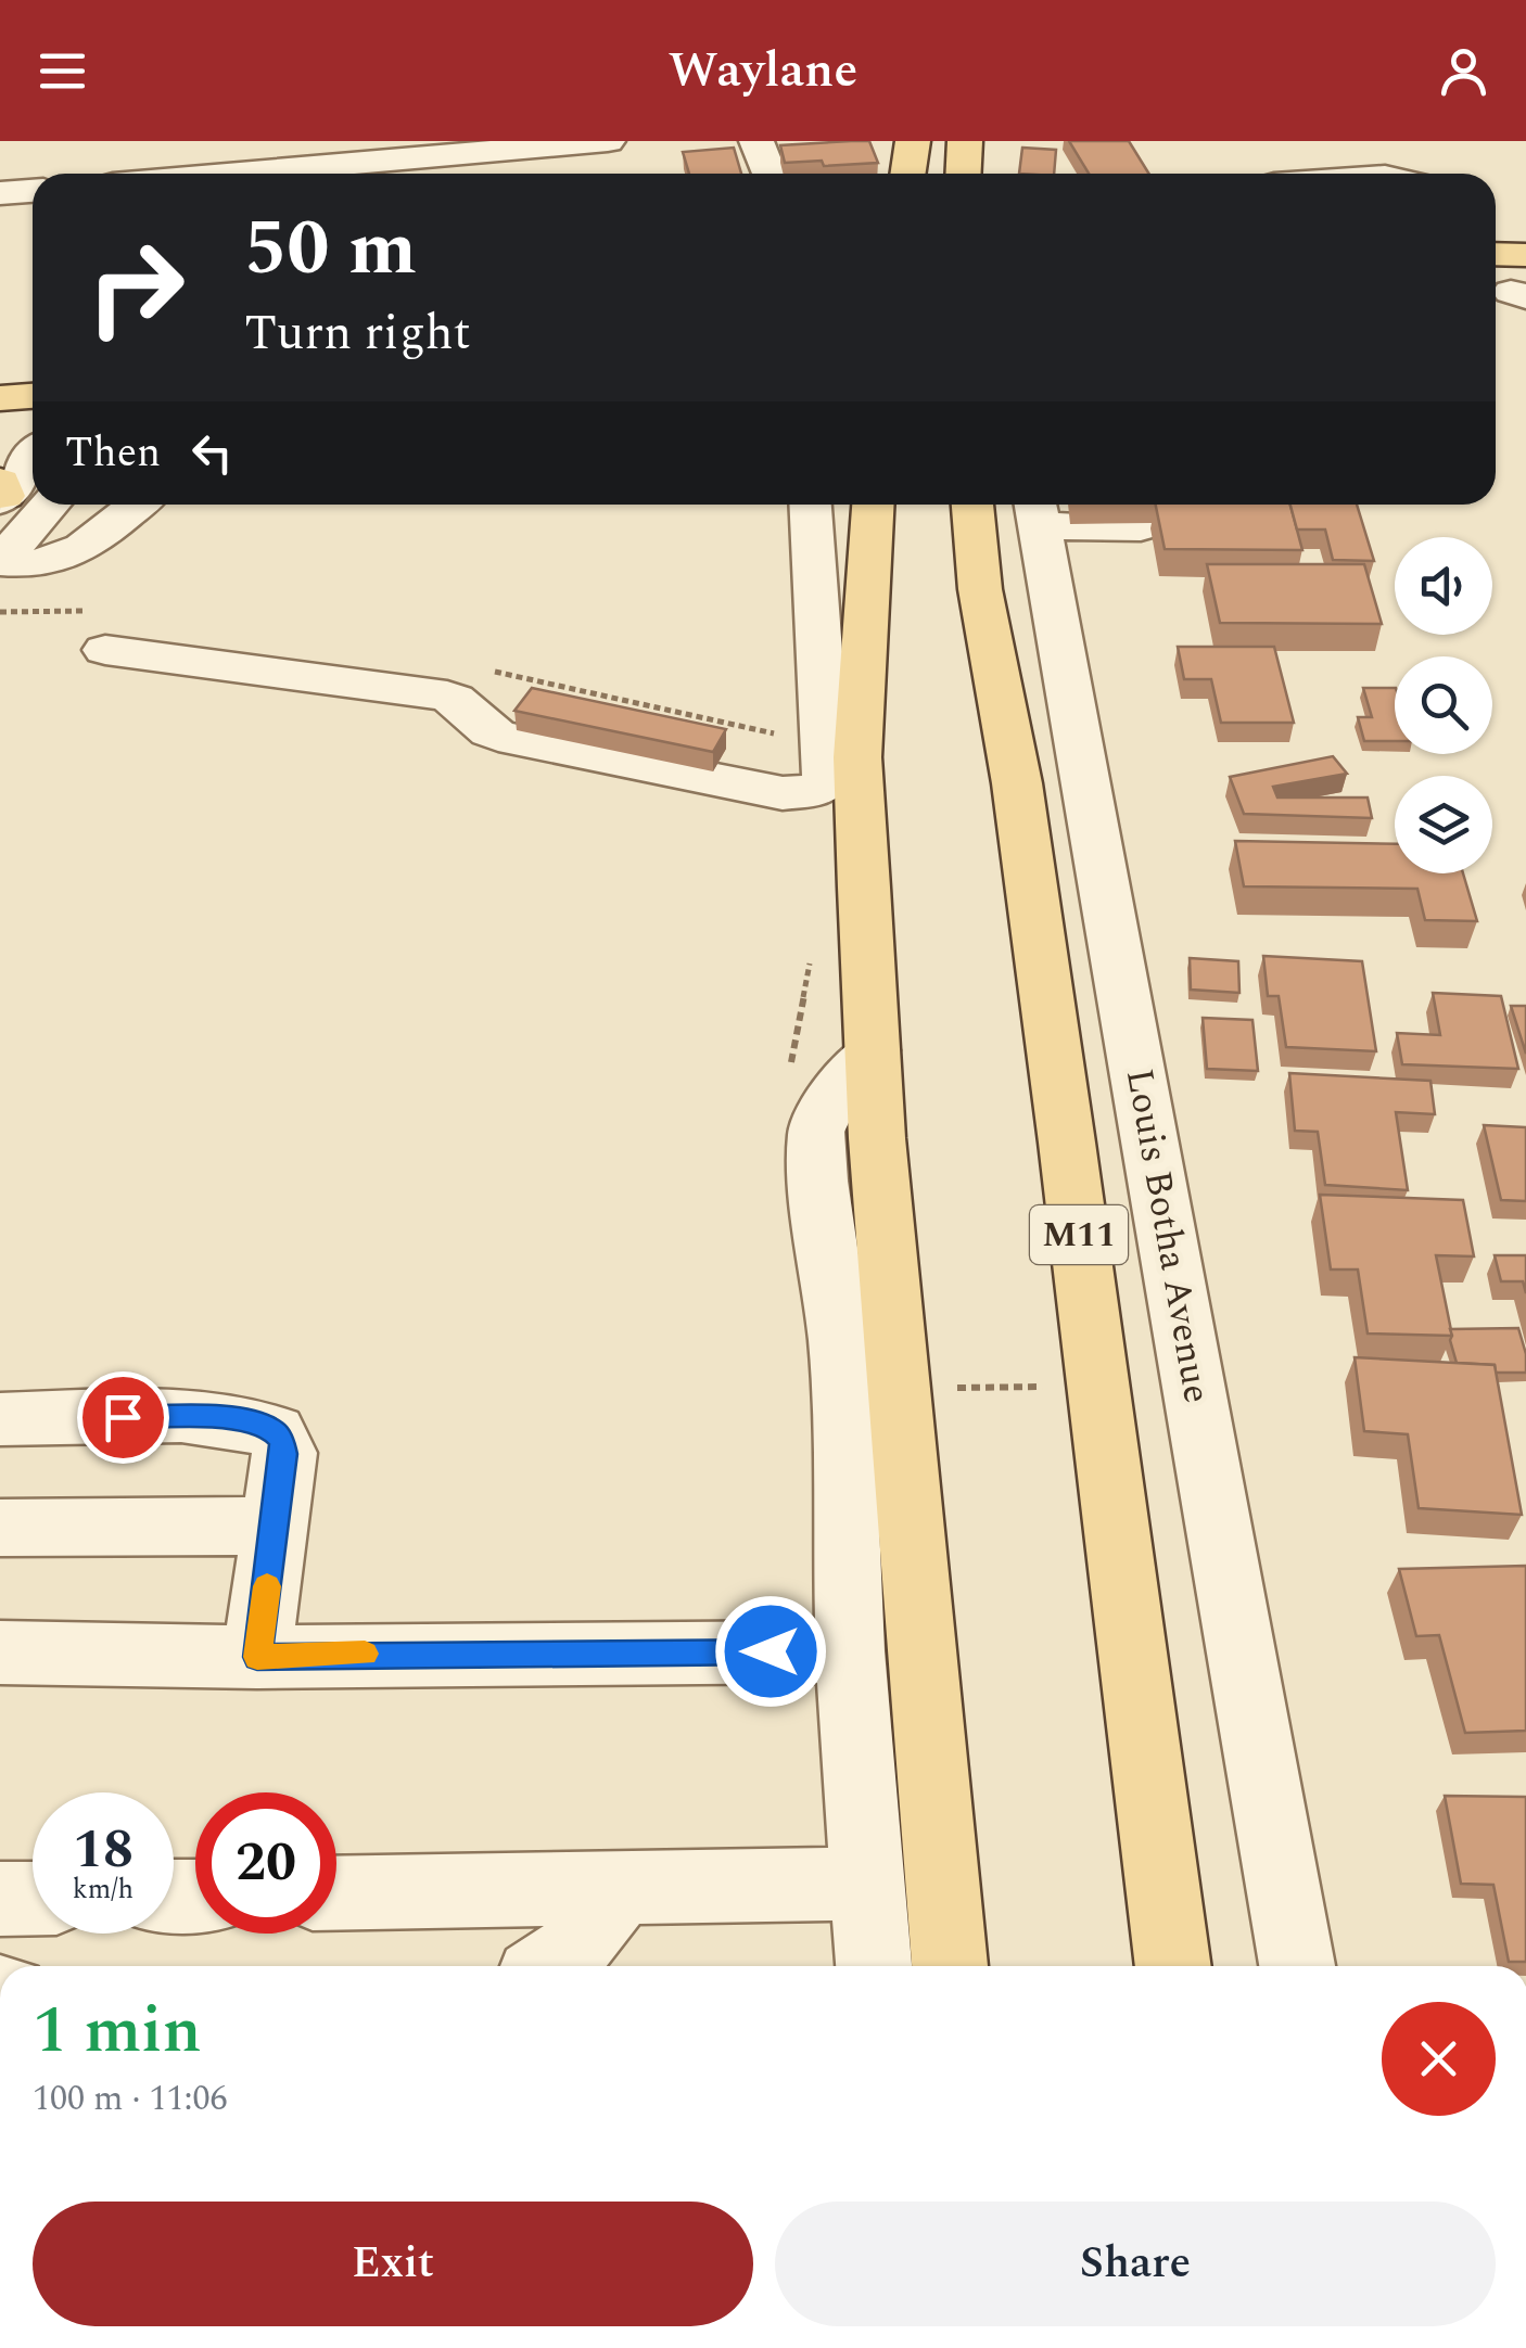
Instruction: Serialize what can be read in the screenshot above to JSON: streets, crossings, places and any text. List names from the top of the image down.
{
  "streets": {
    "main road": ["M11"],
    "street": ["Louis Botha Avenue"]
  },
  "page": {
    "header": "Waylane",
    "turn": ["50 m", "Turn right"],
    "then": "Then",
    "speed": "18 km/h",
    "limit": "20",
    "heading": ["1 min", "100 m · 11:06"],
    "buttons": ["Exit", "Share"]
  }
}
